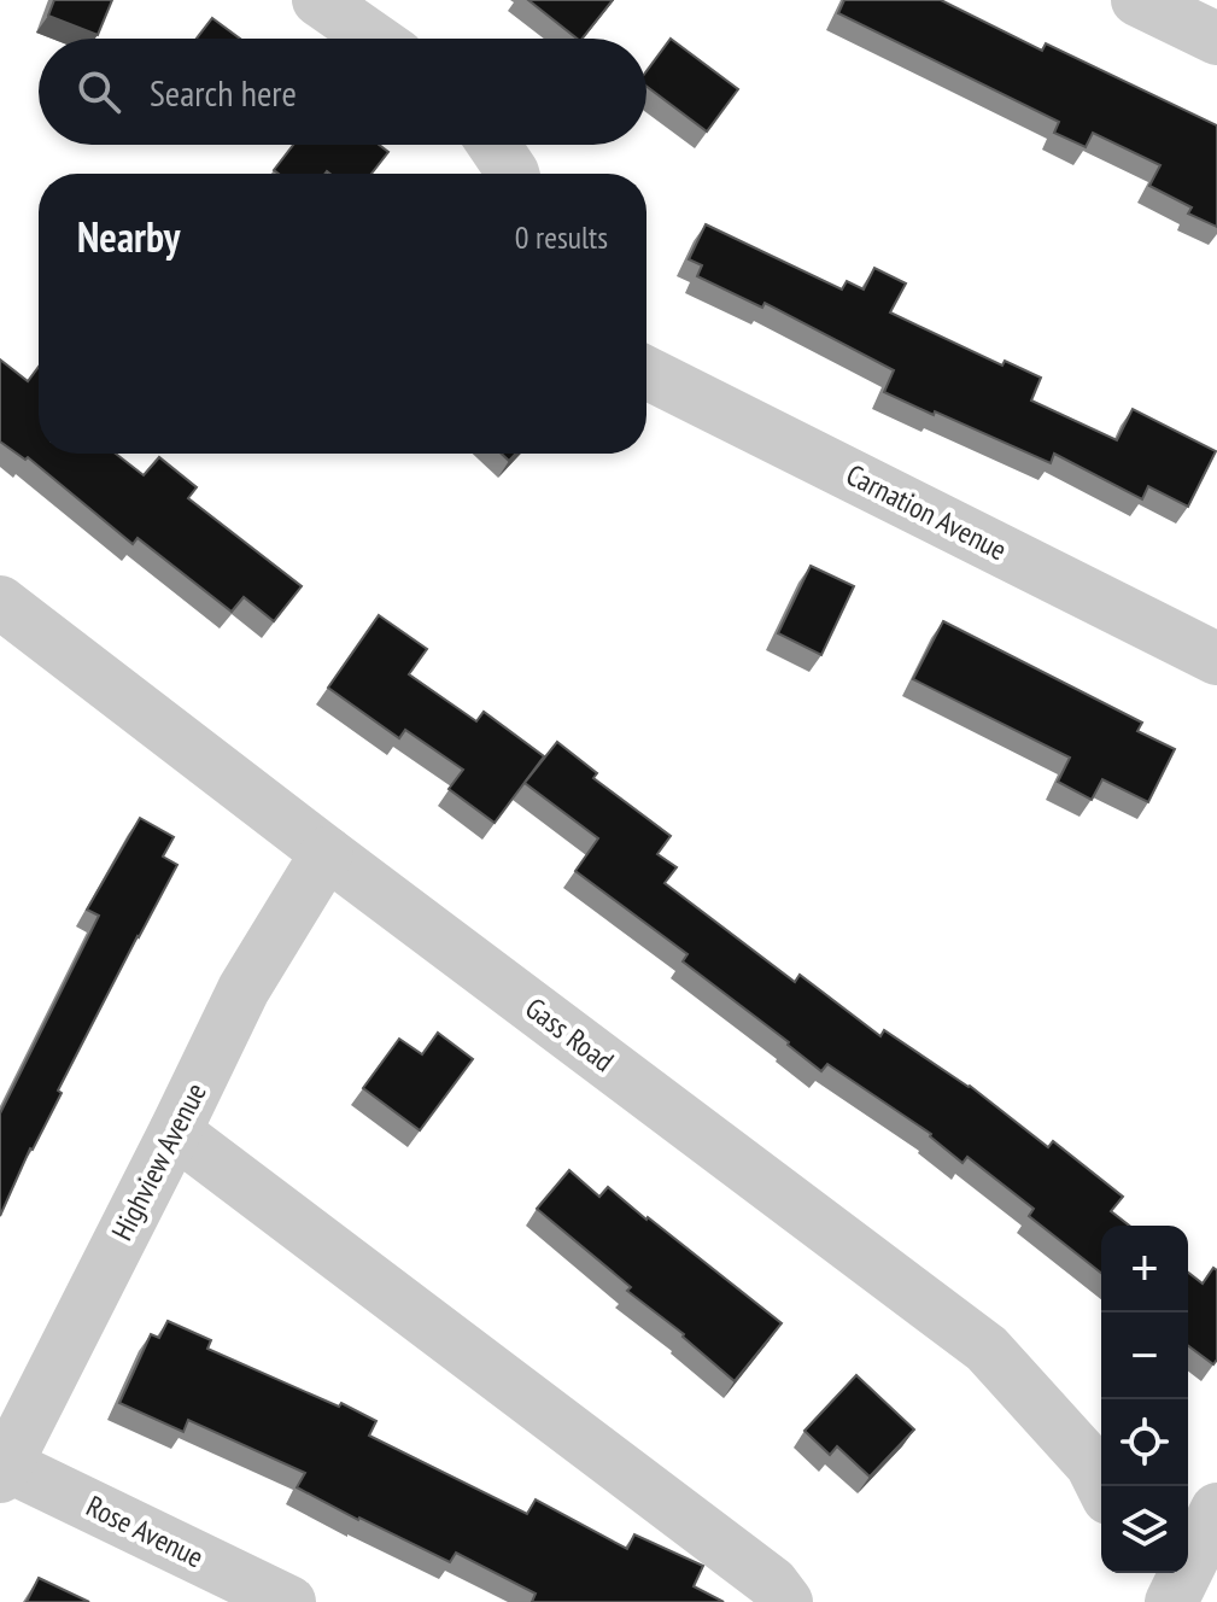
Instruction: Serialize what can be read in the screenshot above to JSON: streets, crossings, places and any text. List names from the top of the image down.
{
  "streets": {
    "street": [
      "Carnation Avenue",
      "Gass Road",
      "Highview Avenue",
      "Rose Avenue"
    ]
  },
  "crossings": [
    ["Gass Road", "Highview Avenue"],
    ["Highview Avenue", "Rose Avenue"]
  ],
  "page": {
    "search": "Search here",
    "heading": ["Nearby", "0 results"],
    "map_buttons": ["+", "−"]
  }
}
